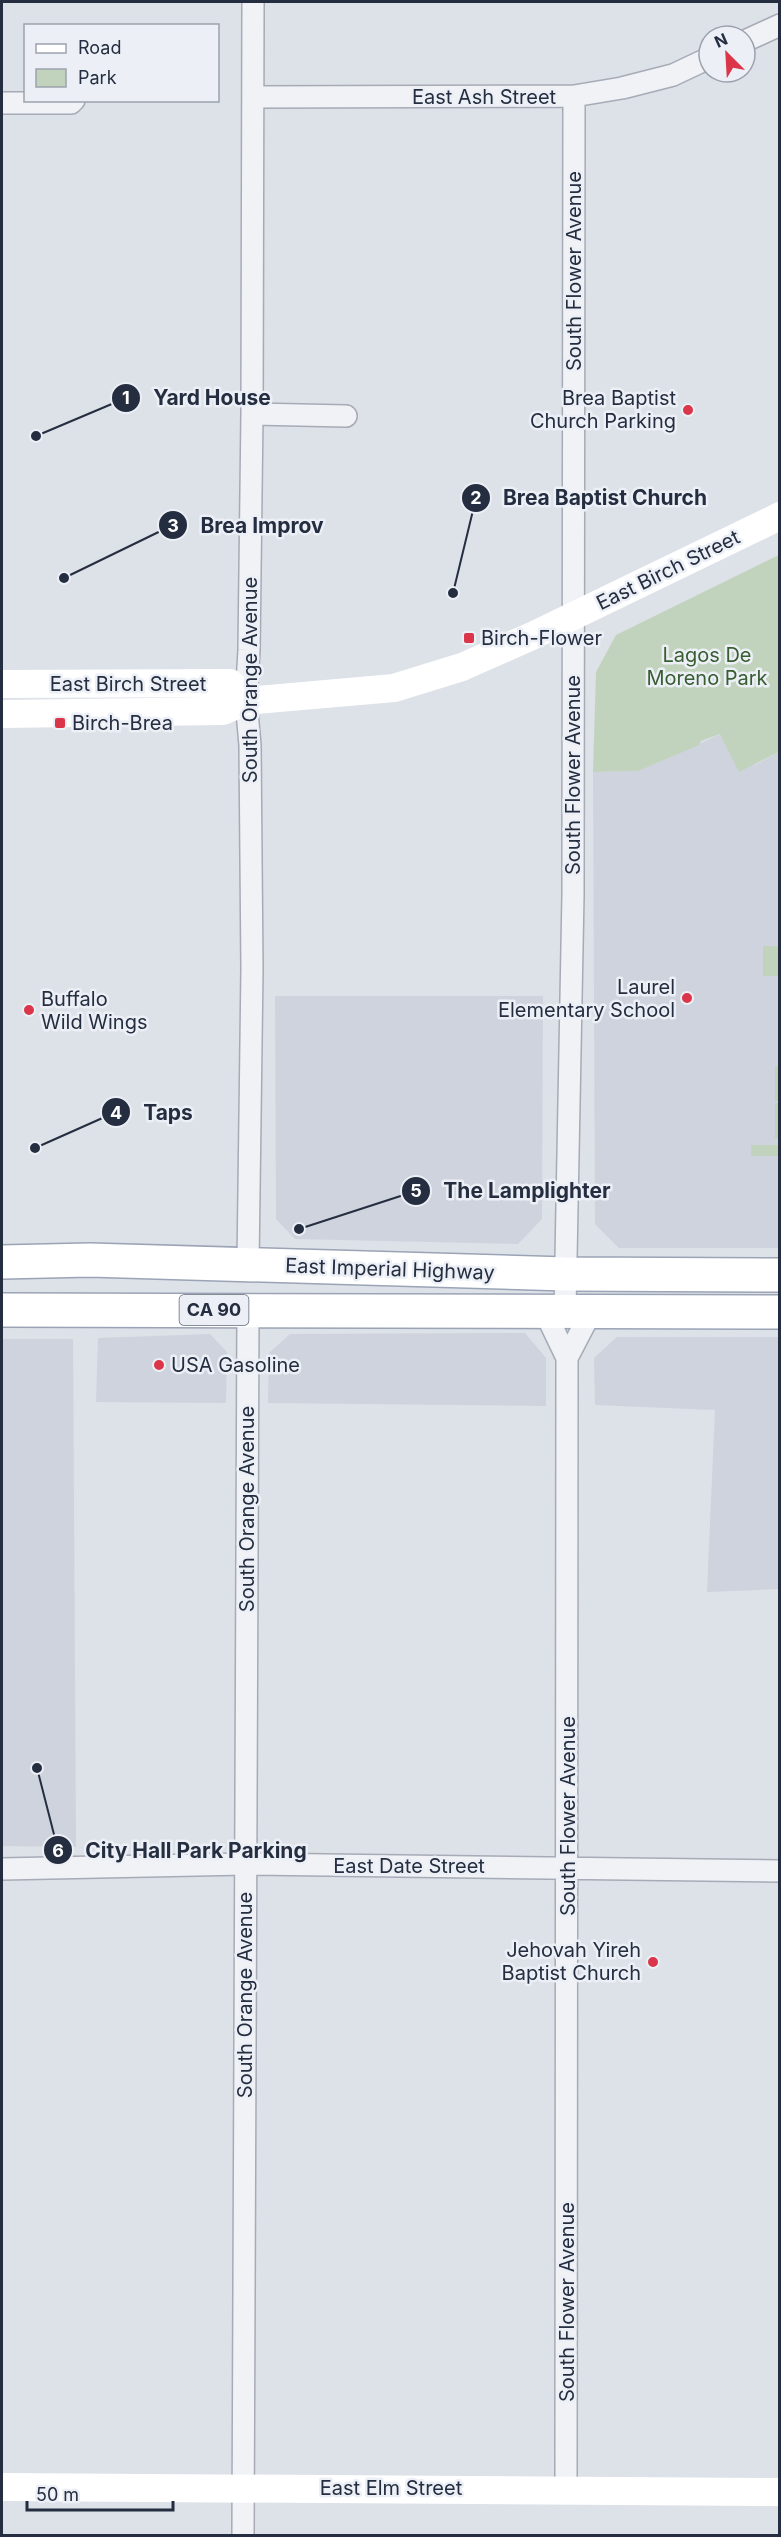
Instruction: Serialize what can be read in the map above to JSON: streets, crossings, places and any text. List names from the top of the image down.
{
  "streets": {
    "main road": ["East Imperial Highway", "CA 90"],
    "street": [
      "East Ash Street",
      "South Flower Avenue",
      "East Birch Street",
      "South Orange Avenue",
      "East Date Street",
      "East Elm Street"
    ]
  },
  "crossings": [
    ["East Ash Street", "South Flower Avenue"],
    ["East Ash Street", "South Orange Avenue"],
    ["South Flower Avenue", "East Birch Street"],
    ["South Flower Avenue", "East Imperial Highway"],
    ["South Flower Avenue", "East Date Street"],
    ["South Flower Avenue", "East Elm Street"],
    ["East Birch Street", "South Orange Avenue"],
    ["South Orange Avenue", "East Imperial Highway"],
    ["South Orange Avenue", "East Date Street"],
    ["South Orange Avenue", "East Elm Street"]
  ],
  "parks": ["Lagos De Moreno Park"],
  "places": {
    "other": [
      "Brea Baptist Church Parking",
      "Yard House",
      "Brea Improv",
      "Brea Baptist Church",
      "Laurel Elementary School",
      "Buffalo Wild Wings",
      "Taps",
      "The Lamplighter",
      "USA Gasoline",
      "City Hall Park Parking",
      "Jehovah Yireh Baptist Church"
    ],
    "transit": ["Birch-Flower", "Birch-Brea"]
  },
  "legend": ["Road", "Park"],
  "scale_bar": "50 m",
  "north": "top left"
}
